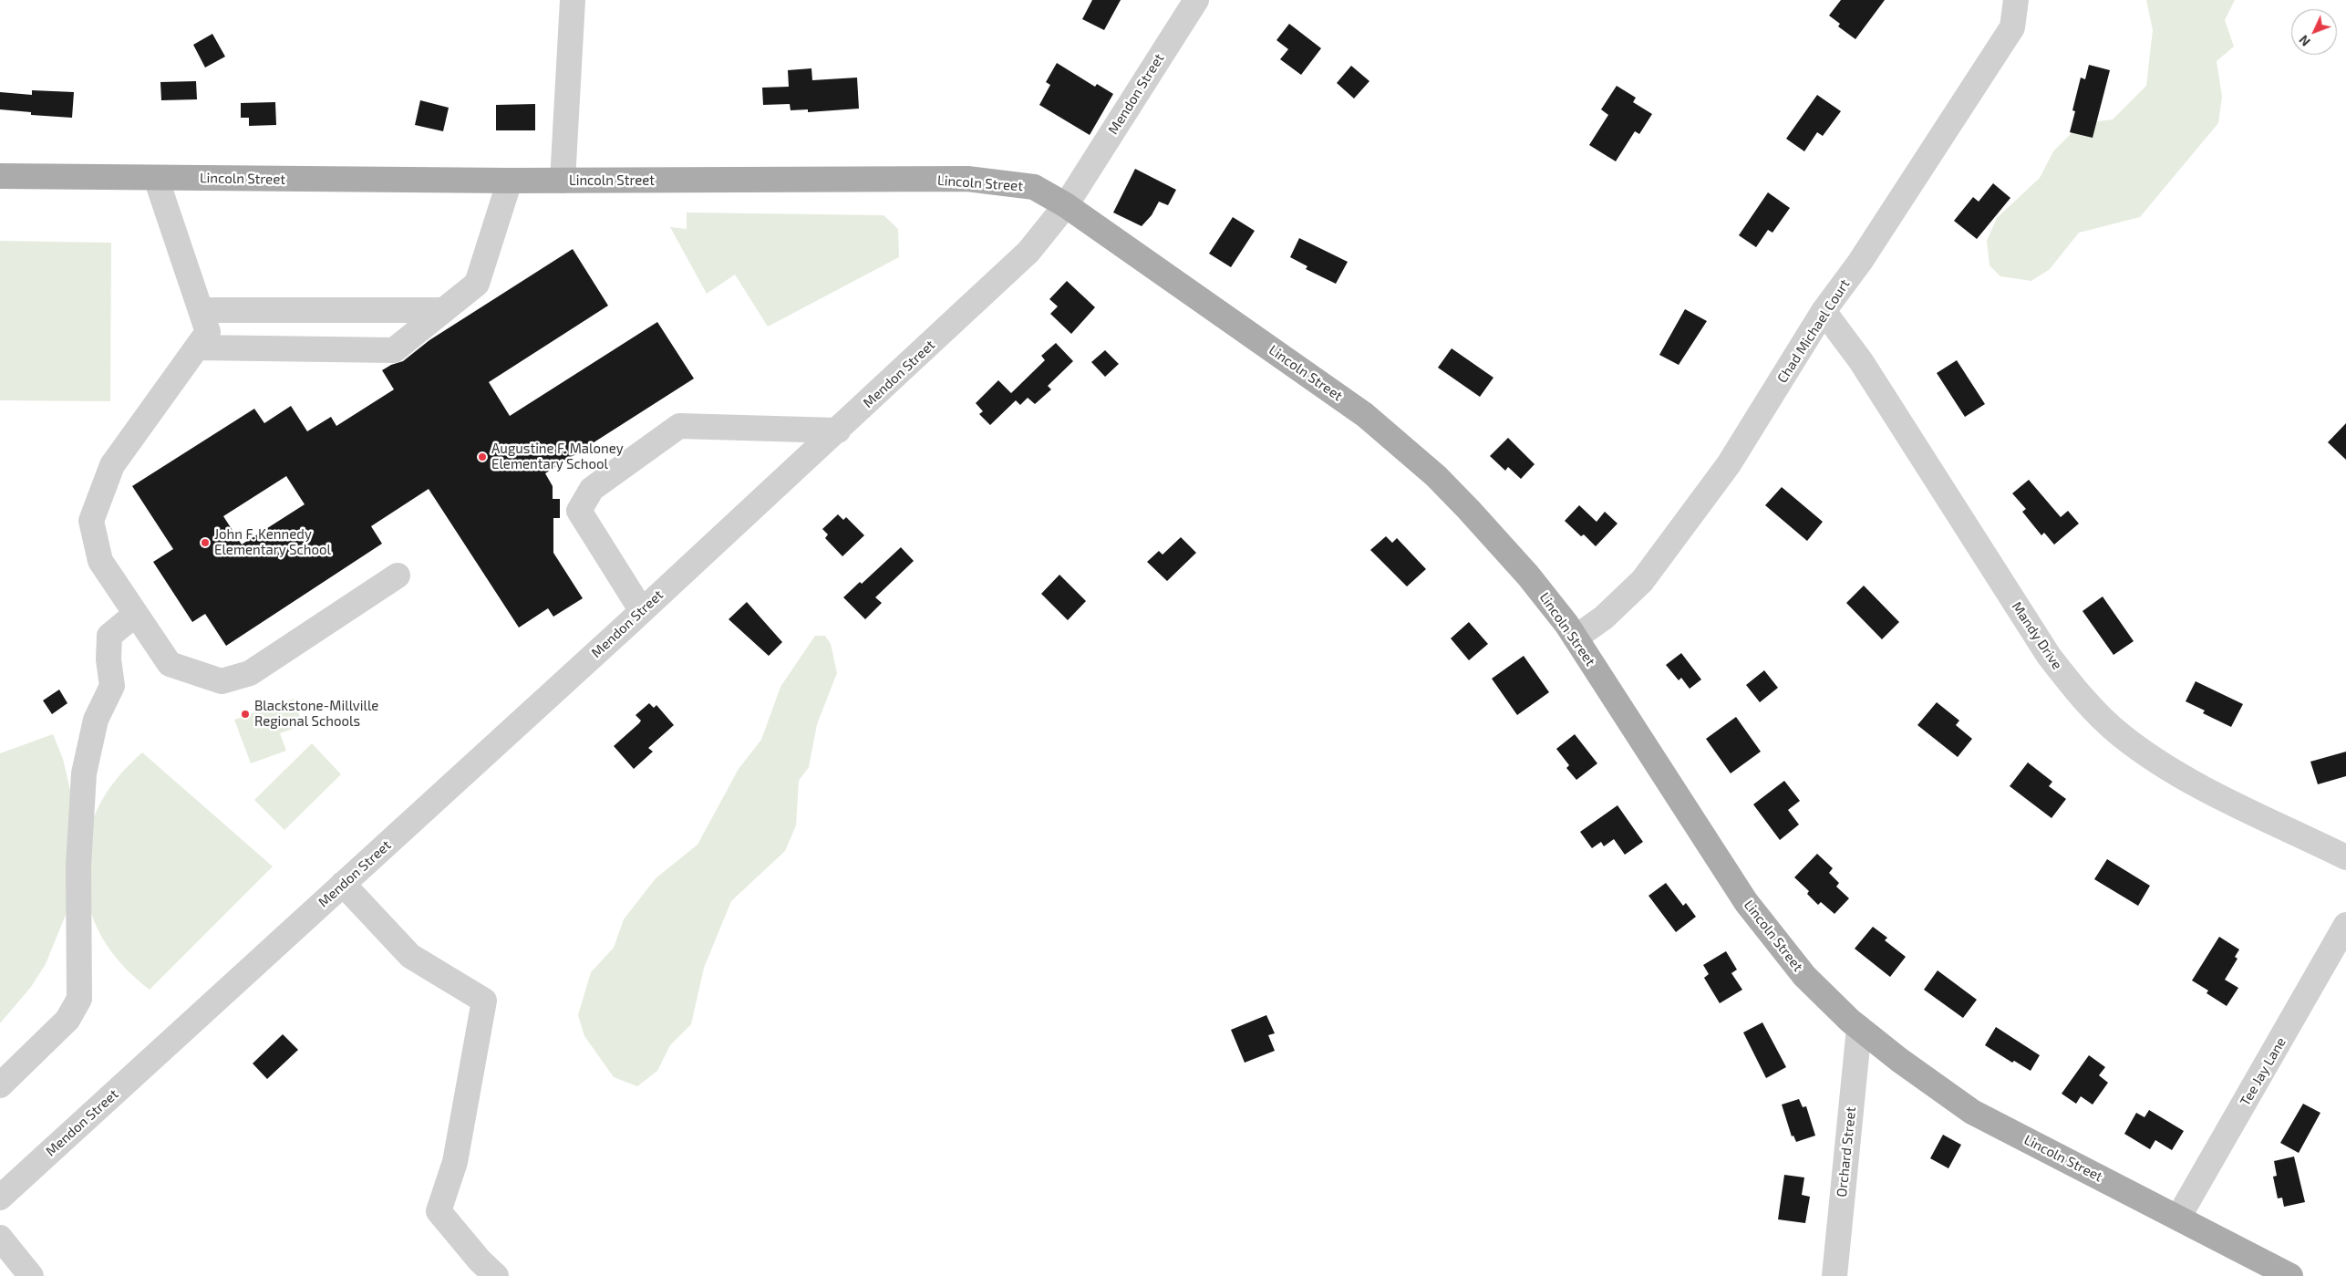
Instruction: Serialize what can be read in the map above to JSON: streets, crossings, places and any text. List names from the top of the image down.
{
  "streets": {
    "main road": ["Lincoln Street"],
    "street": [
      "Mendon Street",
      "Chad Michael Court",
      "Mandy Drive",
      "Tee Jay Lane",
      "Orchard Street"
    ]
  },
  "crossings": [
    ["Mendon Street", "Lincoln Street"],
    ["Lincoln Street", "Chad Michael Court"],
    ["Lincoln Street", "Tee Jay Lane"],
    ["Lincoln Street", "Orchard Street"],
    ["Chad Michael Court", "Mandy Drive"]
  ],
  "places": ["Augustine F. Maloney Elementary School", "John F. Kennedy Elementary School", "Blackstone-Millville Regional Schools"],
  "north": "bottom left"
}
